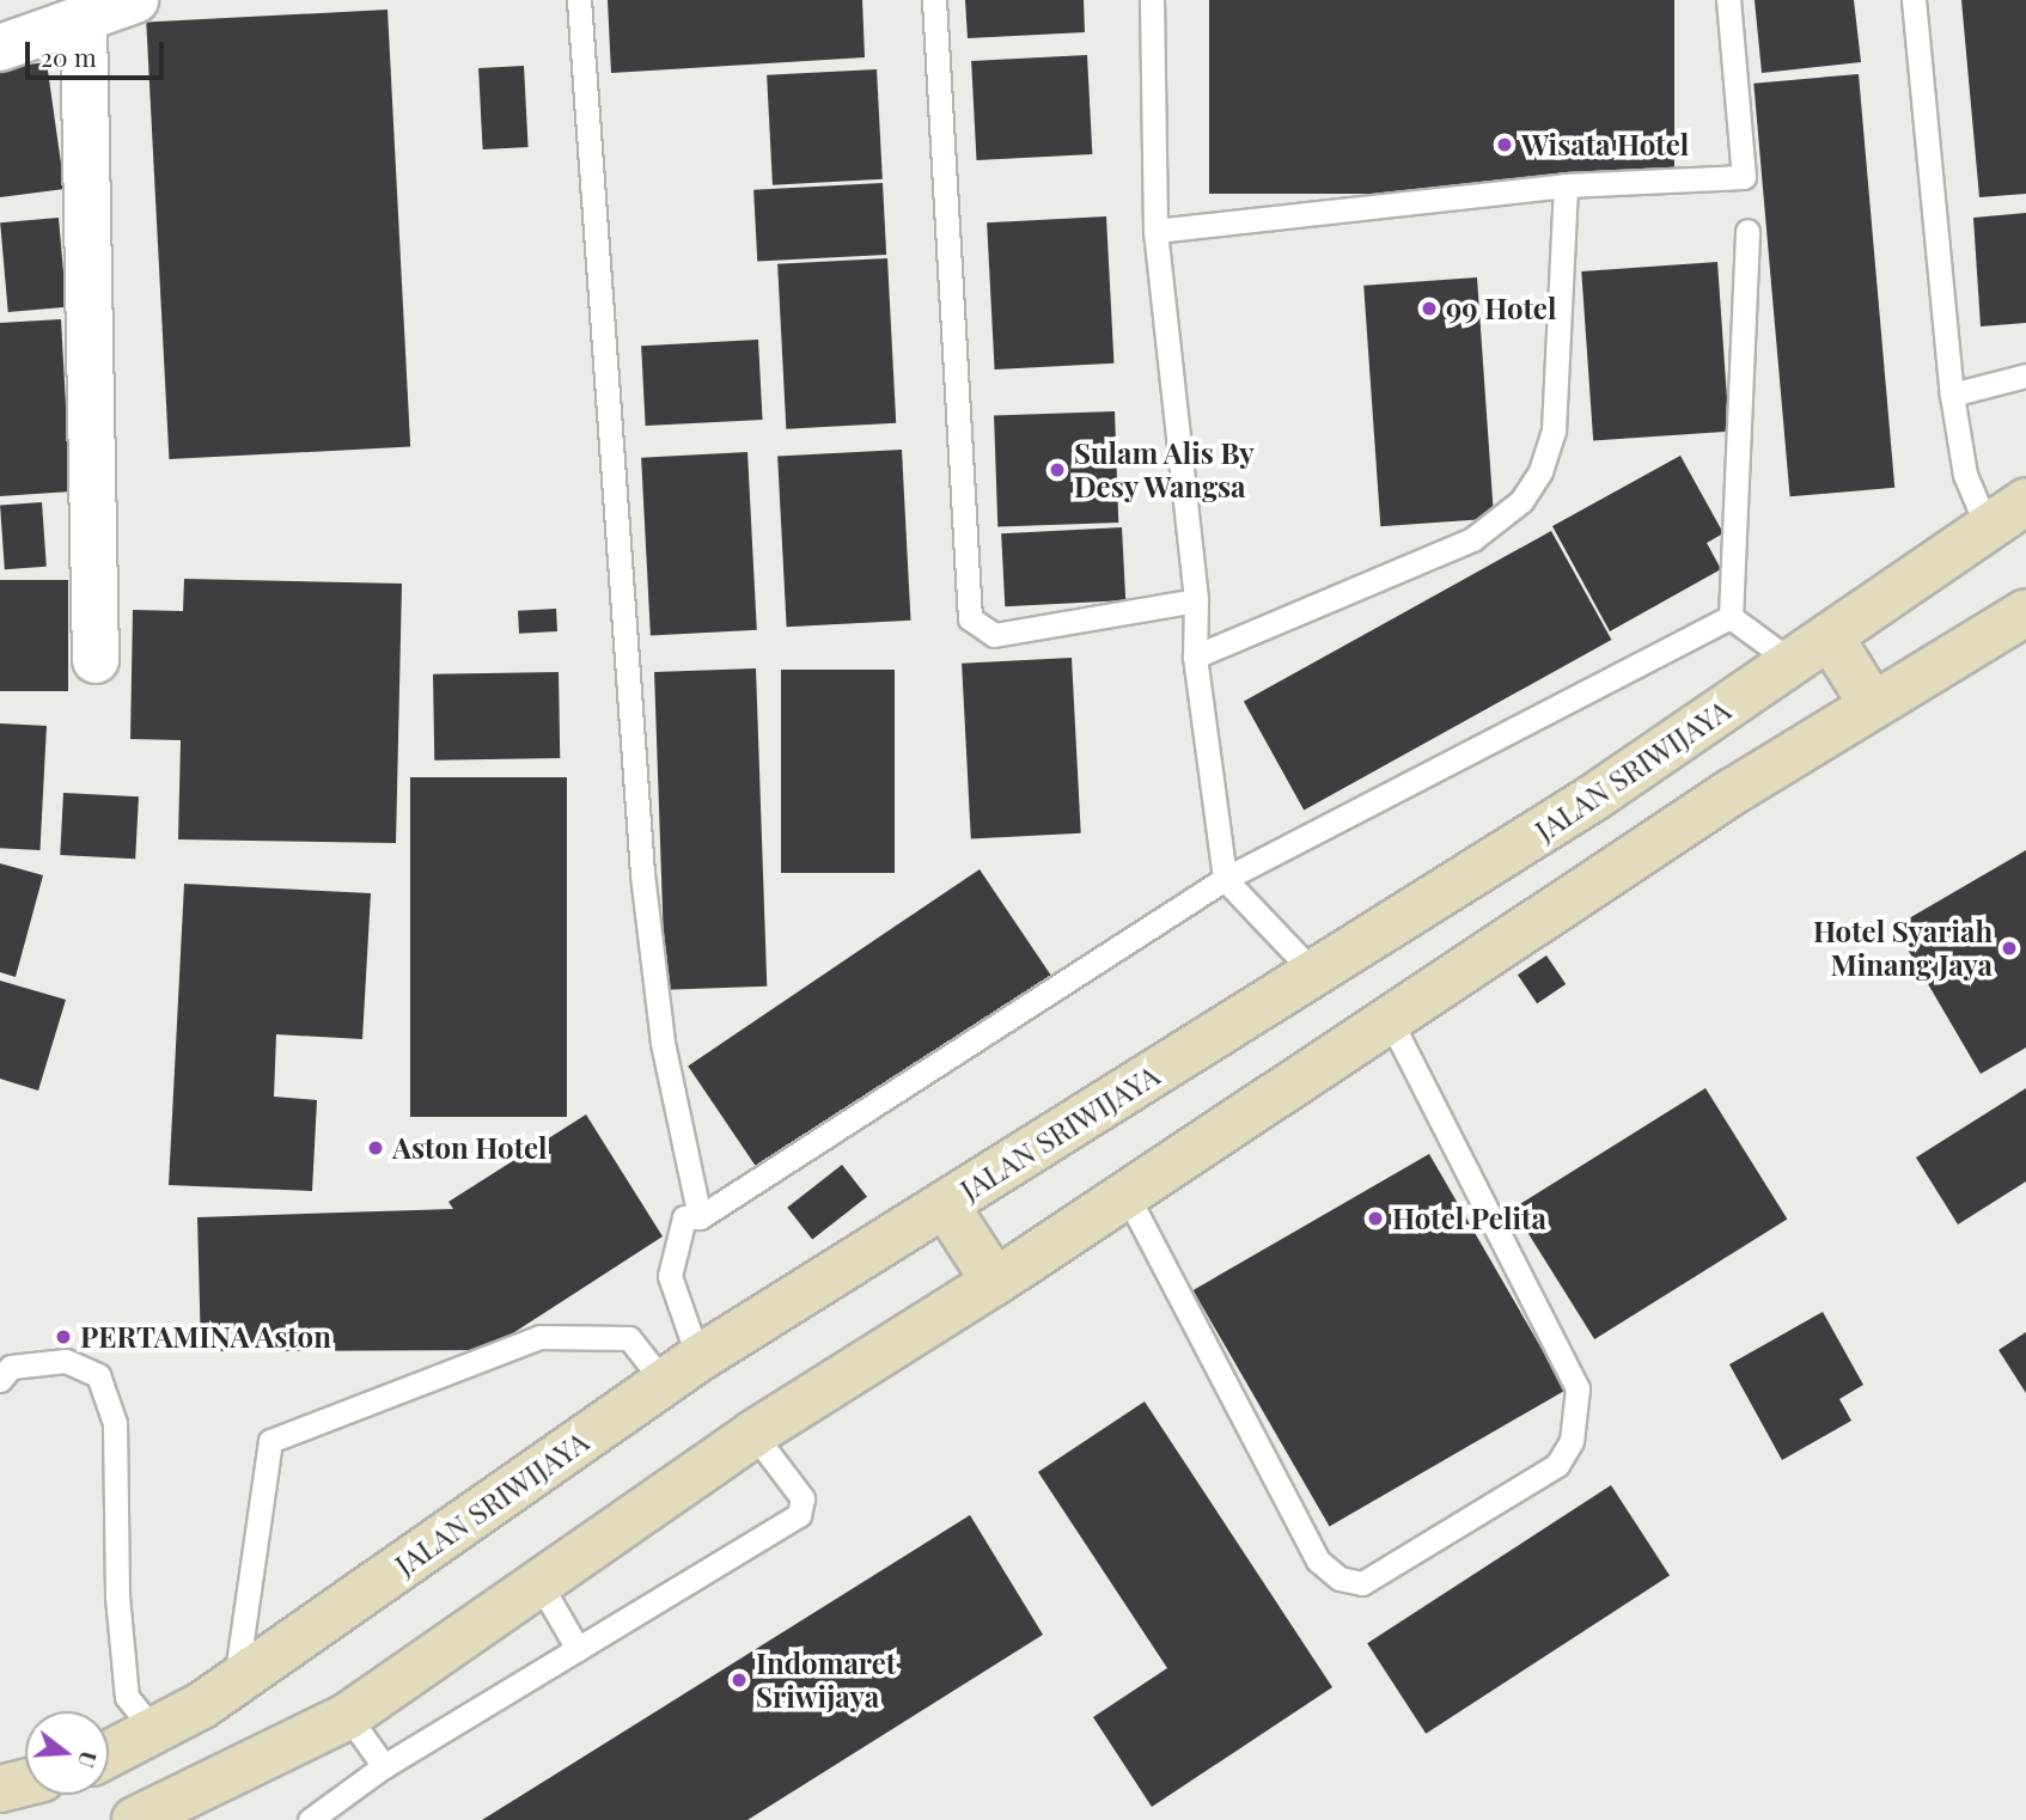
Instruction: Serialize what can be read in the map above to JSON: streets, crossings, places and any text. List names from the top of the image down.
{
  "streets": {
    "main road": ["JALAN SRIWIJAYA"]
  },
  "places": [
    "Wisata Hotel",
    "99 Hotel",
    "Sulam Alis By Desy Wangsa",
    "Hotel Syariah Minang Jaya",
    "Aston Hotel",
    "Hotel Pelita",
    "PERTAMINA Aston",
    "Indomaret Sriwijaya"
  ],
  "scale_bar": "20 m",
  "north": "right"
}
